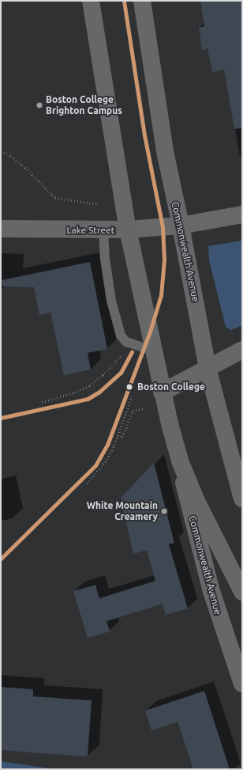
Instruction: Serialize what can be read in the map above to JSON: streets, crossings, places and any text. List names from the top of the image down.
{
  "streets": {
    "main road": ["Lake Street", "Commonwealth Avenue"]
  },
  "crossings": [
    ["Lake Street", "Commonwealth Avenue"]
  ],
  "places": ["Boston College Brighton Campus", "Boston College", "White Mountain Creamery"]
}
